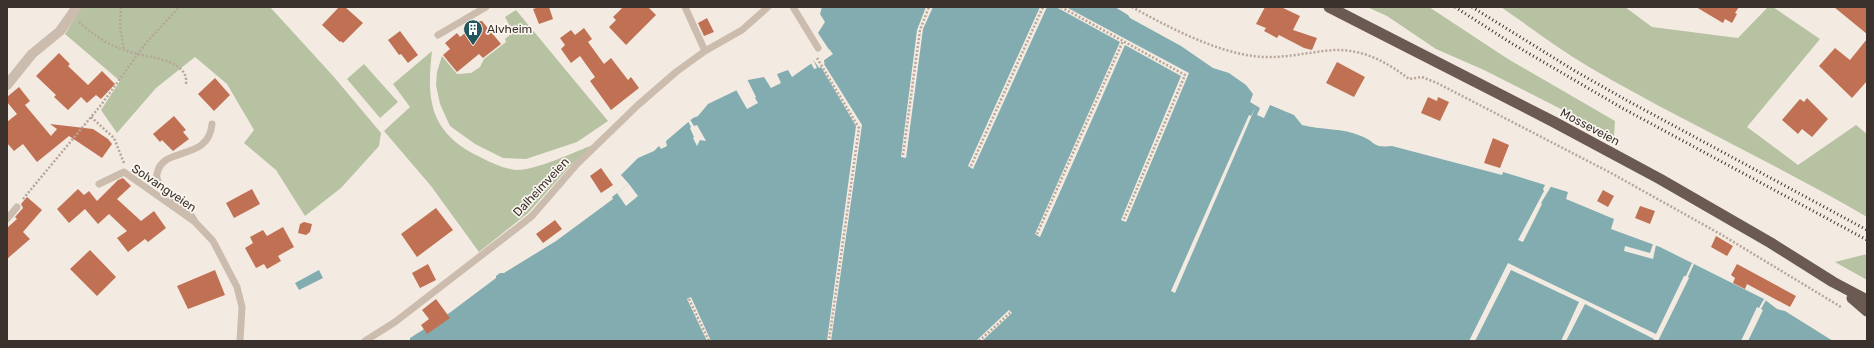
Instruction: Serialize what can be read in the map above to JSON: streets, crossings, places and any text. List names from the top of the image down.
{
  "streets": {
    "highway": ["Mosseveien"],
    "lane": ["Dalheimveien", "Solvangveien"]
  },
  "places": {
    "building": ["Alvheim"]
  }
}
